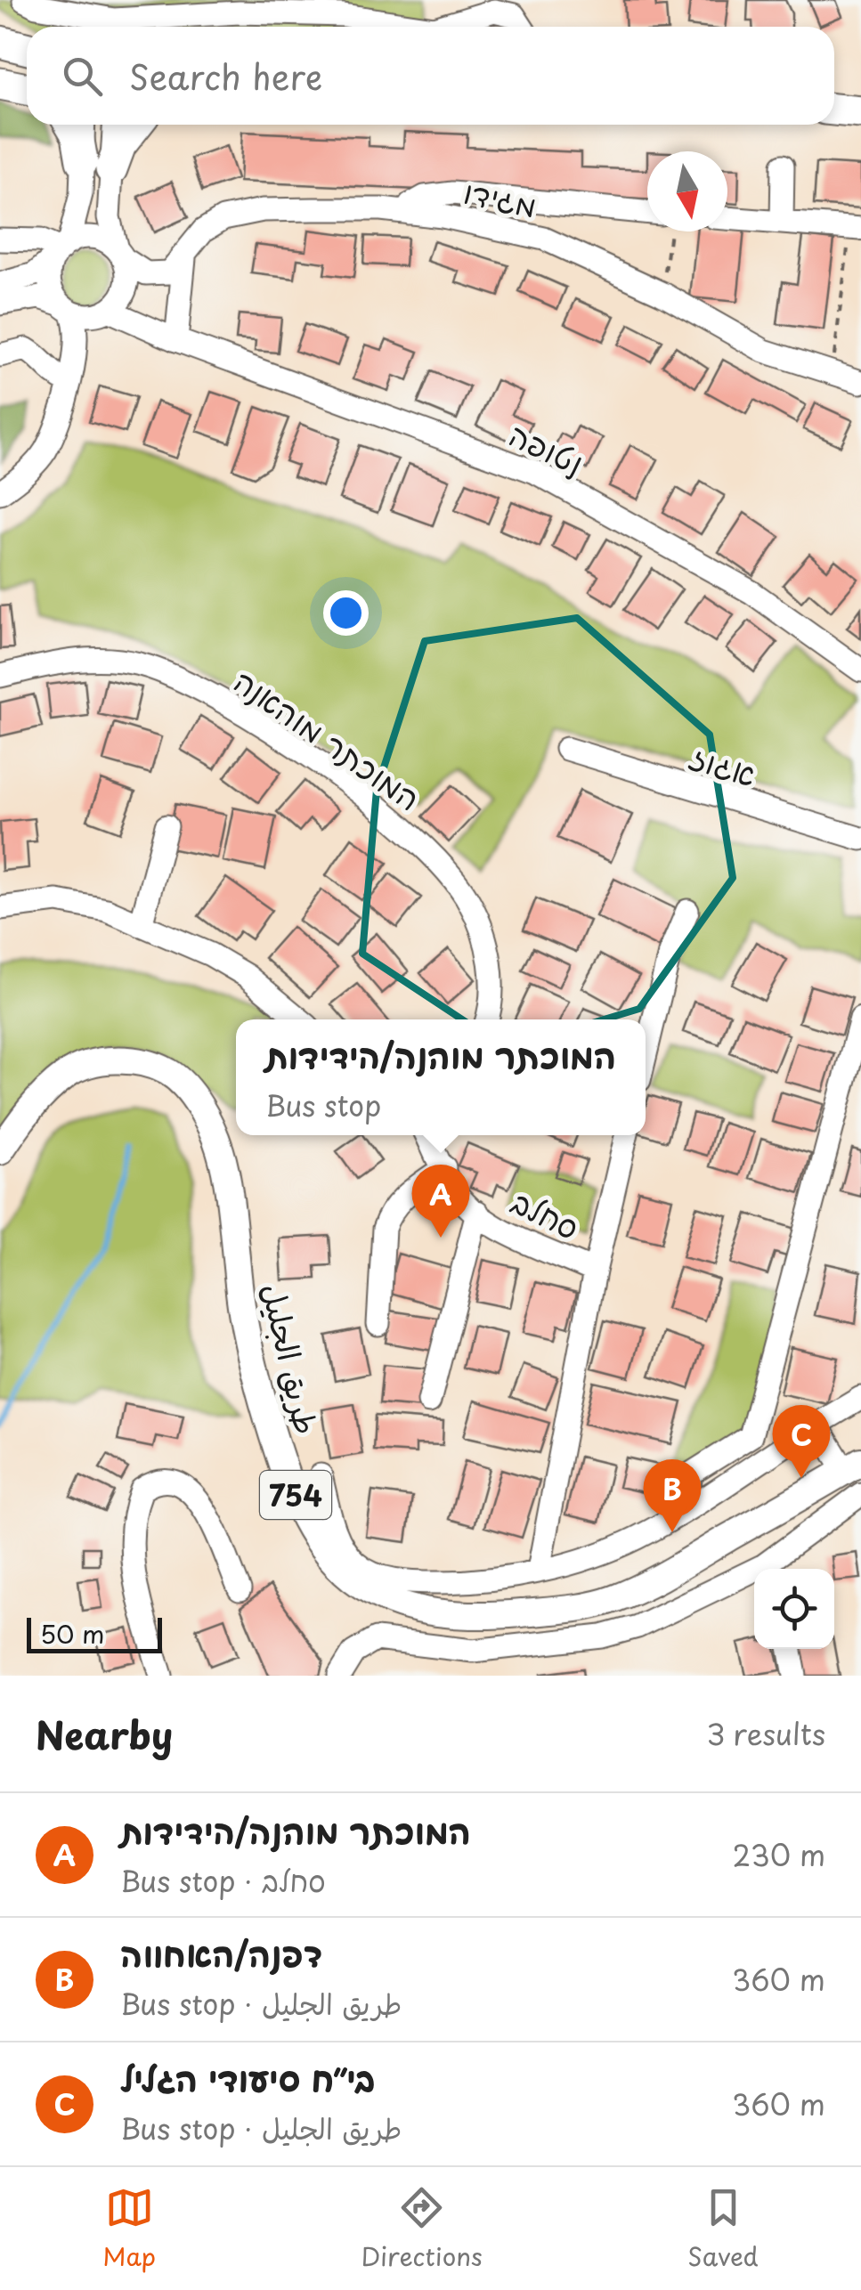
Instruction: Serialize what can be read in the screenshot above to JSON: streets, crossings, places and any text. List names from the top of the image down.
{
  "streets": {
    "main road": ["طريق الجليل", "754"],
    "street": [
      "מגידו",
      "נטופה",
      "המוכתר מוהאנה",
      "אגוז",
      "סחלב"
    ]
  },
  "scale_bar": "50 m",
  "north": "bottom",
  "page": {
    "search": "Search here",
    "popup": ["המוכתר מוהנה/הידידות", "Bus stop"],
    "pins": ["A", "C", "B"],
    "scale": "50 m",
    "heading": ["Nearby", "3 results"],
    "list": [
      {
        "mark": "A",
        "name": "המוכתר מוהנה/הידידות",
        "note": "Bus stop · סחלב",
        "value": "230 m"
      },
      {
        "mark": "B",
        "name": "דפנה/האחווה",
        "note": "Bus stop · طريق الجليل",
        "value": "360 m"
      },
      {
        "mark": "C",
        "name": "בי״ח סיעודי הגליל",
        "note": "Bus stop · طريق الجليل",
        "value": "360 m"
      }
    ],
    "nav": ["Map", "Directions", "Saved"]
  }
}
